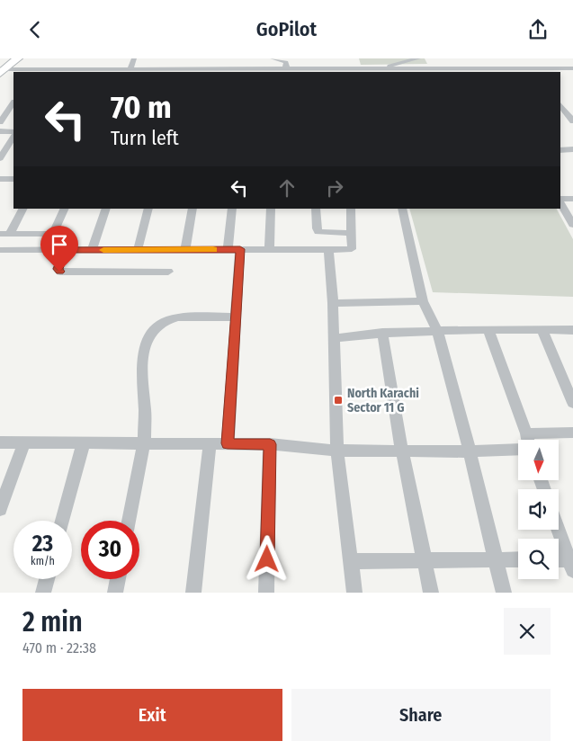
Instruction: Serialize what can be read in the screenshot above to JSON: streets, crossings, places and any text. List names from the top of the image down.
{
  "places": {
    "transit": ["North Karachi Sector 11 G"]
  },
  "north": "bottom",
  "page": {
    "header": "GoPilot",
    "turn": ["70 m", "Turn left"],
    "speed": "23 km/h",
    "limit": "30",
    "heading": ["2 min", "470 m · 22:38"],
    "buttons": ["Exit", "Share"]
  }
}
